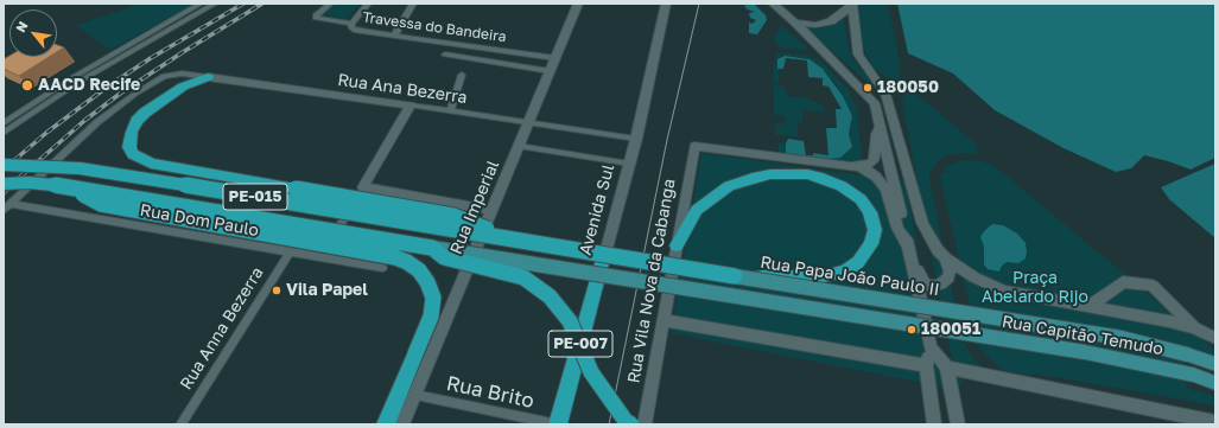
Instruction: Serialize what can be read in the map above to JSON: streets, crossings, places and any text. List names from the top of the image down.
{
  "streets": {
    "highway": [
      "PE-015",
      "Avenida Sul",
      "Rua Papa João Paulo II",
      "PE-007"
    ],
    "main road": [
      "Rua Ana Bezerra",
      "Rua Imperial",
      "Rua Vila Nova da Cabanga",
      "Rua Capitão Temudo"
    ],
    "street": [
      "Travessa do Bandeira",
      "Rua Dom Paulo",
      "Rua Anna Bezerra",
      "Rua Brito"
    ]
  },
  "crossings": [
    ["Travessa do Bandeira", "Rua Imperial"],
    ["Rua Ana Bezerra", "Rua Imperial"],
    ["Rua Ana Bezerra", "Avenida Sul"],
    ["Rua Ana Bezerra", "Rua Dom Paulo"],
    ["PE-015", "Rua Papa João Paulo II"],
    ["PE-015", "Rua Capitão Temudo"],
    ["Rua Imperial", "Rua Brito"],
    ["Avenida Sul", "Rua Brito"],
    ["Rua Dom Paulo", "Rua Anna Bezerra"]
  ],
  "parks": ["Praça Abelardo Rijo"],
  "places": [
    "AACD Recife",
    "180050",
    "Vila Papel",
    "180051"
  ],
  "north": "top left"
}
